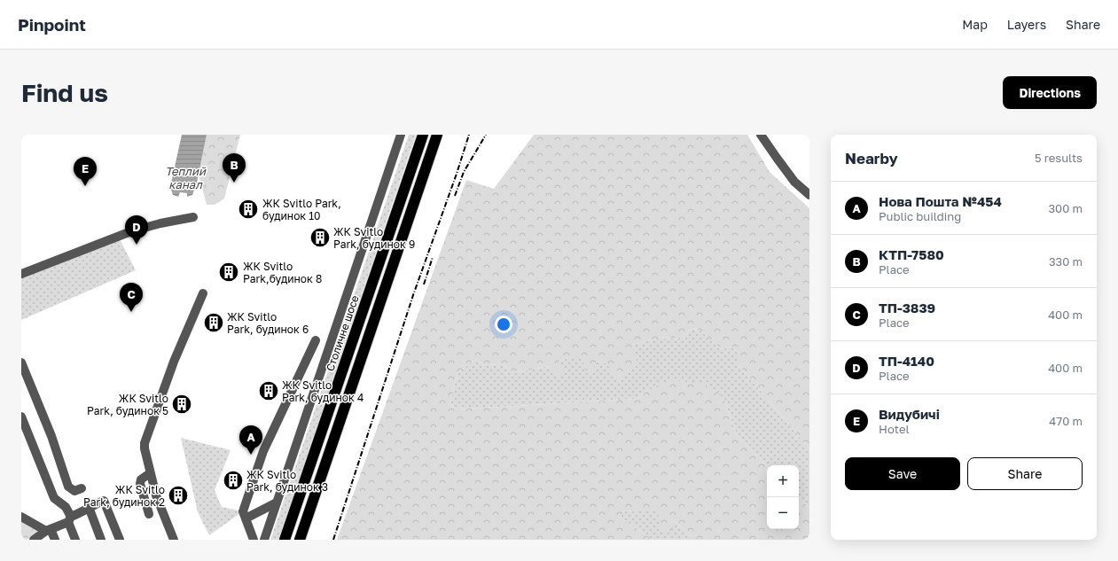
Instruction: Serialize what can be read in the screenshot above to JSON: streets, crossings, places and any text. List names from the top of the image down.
{
  "streets": {
    "highway": ["Столичне шосе"]
  },
  "water": ["Теплий канал"],
  "places": {
    "building": [
      "ЖК Svitlo Park, будинок 10",
      "ЖК Svitlo Park, будинок 9",
      "ЖК Svitlo Park,будинок 8",
      "ЖК Svitlo Park, будинок 6",
      "ЖК Svitlo Park, будинок 4",
      "ЖК Svitlo Park, будинок 5",
      "ЖК Svitlo Park, будинок 3",
      "ЖК Svitlo Park, будинок 2"
    ]
  },
  "page": {
    "header": "Pinpoint",
    "nav": ["Map", "Layers", "Share"],
    "buttons": [
      "Directions",
      ["Save", "Share"]
    ],
    "title": "Find us",
    "heading": ["Nearby", "5 results"],
    "pins": [
      "B",
      "E",
      "D",
      "C",
      "A"
    ],
    "list": [
      {
        "mark": "A",
        "name": "Нова Пошта №454",
        "note": "Public building",
        "value": "300 m"
      },
      {
        "mark": "B",
        "name": "КТП-7580",
        "note": "Place",
        "value": "330 m"
      },
      {
        "mark": "C",
        "name": "ТП-3839",
        "note": "Place",
        "value": "400 m"
      },
      {
        "mark": "D",
        "name": "ТП-4140",
        "note": "Place",
        "value": "400 m"
      },
      {
        "mark": "E",
        "name": "Видубичі",
        "note": "Hotel",
        "value": "470 m"
      }
    ],
    "map_buttons": ["+", "−"]
  }
}
